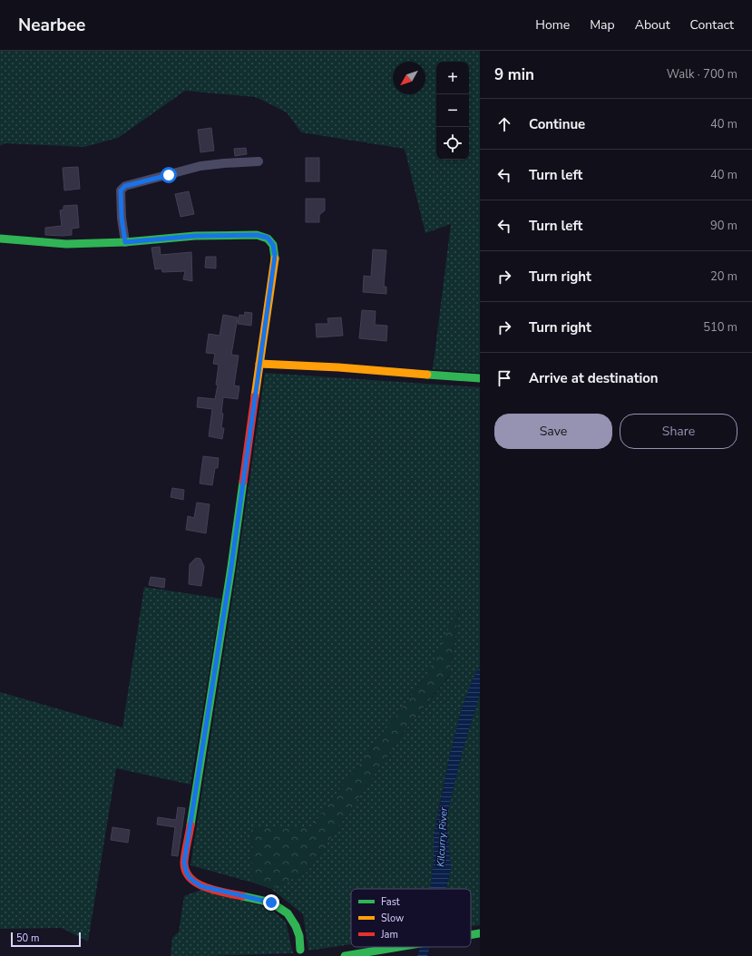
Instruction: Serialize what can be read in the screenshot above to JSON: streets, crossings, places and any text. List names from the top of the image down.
{
  "water": ["Kilcurry River"],
  "legend": ["Fast", "Slow", "Jam"],
  "scale_bar": "50 m",
  "north": "bottom left",
  "page": {
    "header": "Nearbee",
    "nav": [
      "Home",
      "Map",
      "About",
      "Contact"
    ],
    "heading": ["9 min", "Walk · 700 m"],
    "map_buttons": ["+", "−"],
    "list": [
      ["Continue", "40 m"],
      ["Turn left", "40 m"],
      ["Turn left", "90 m"],
      ["Turn right", "20 m"],
      ["Turn right", "510 m"],
      "Arrive at destination"
    ],
    "buttons": ["Save", "Share"],
    "scale": "50 m"
  }
}
